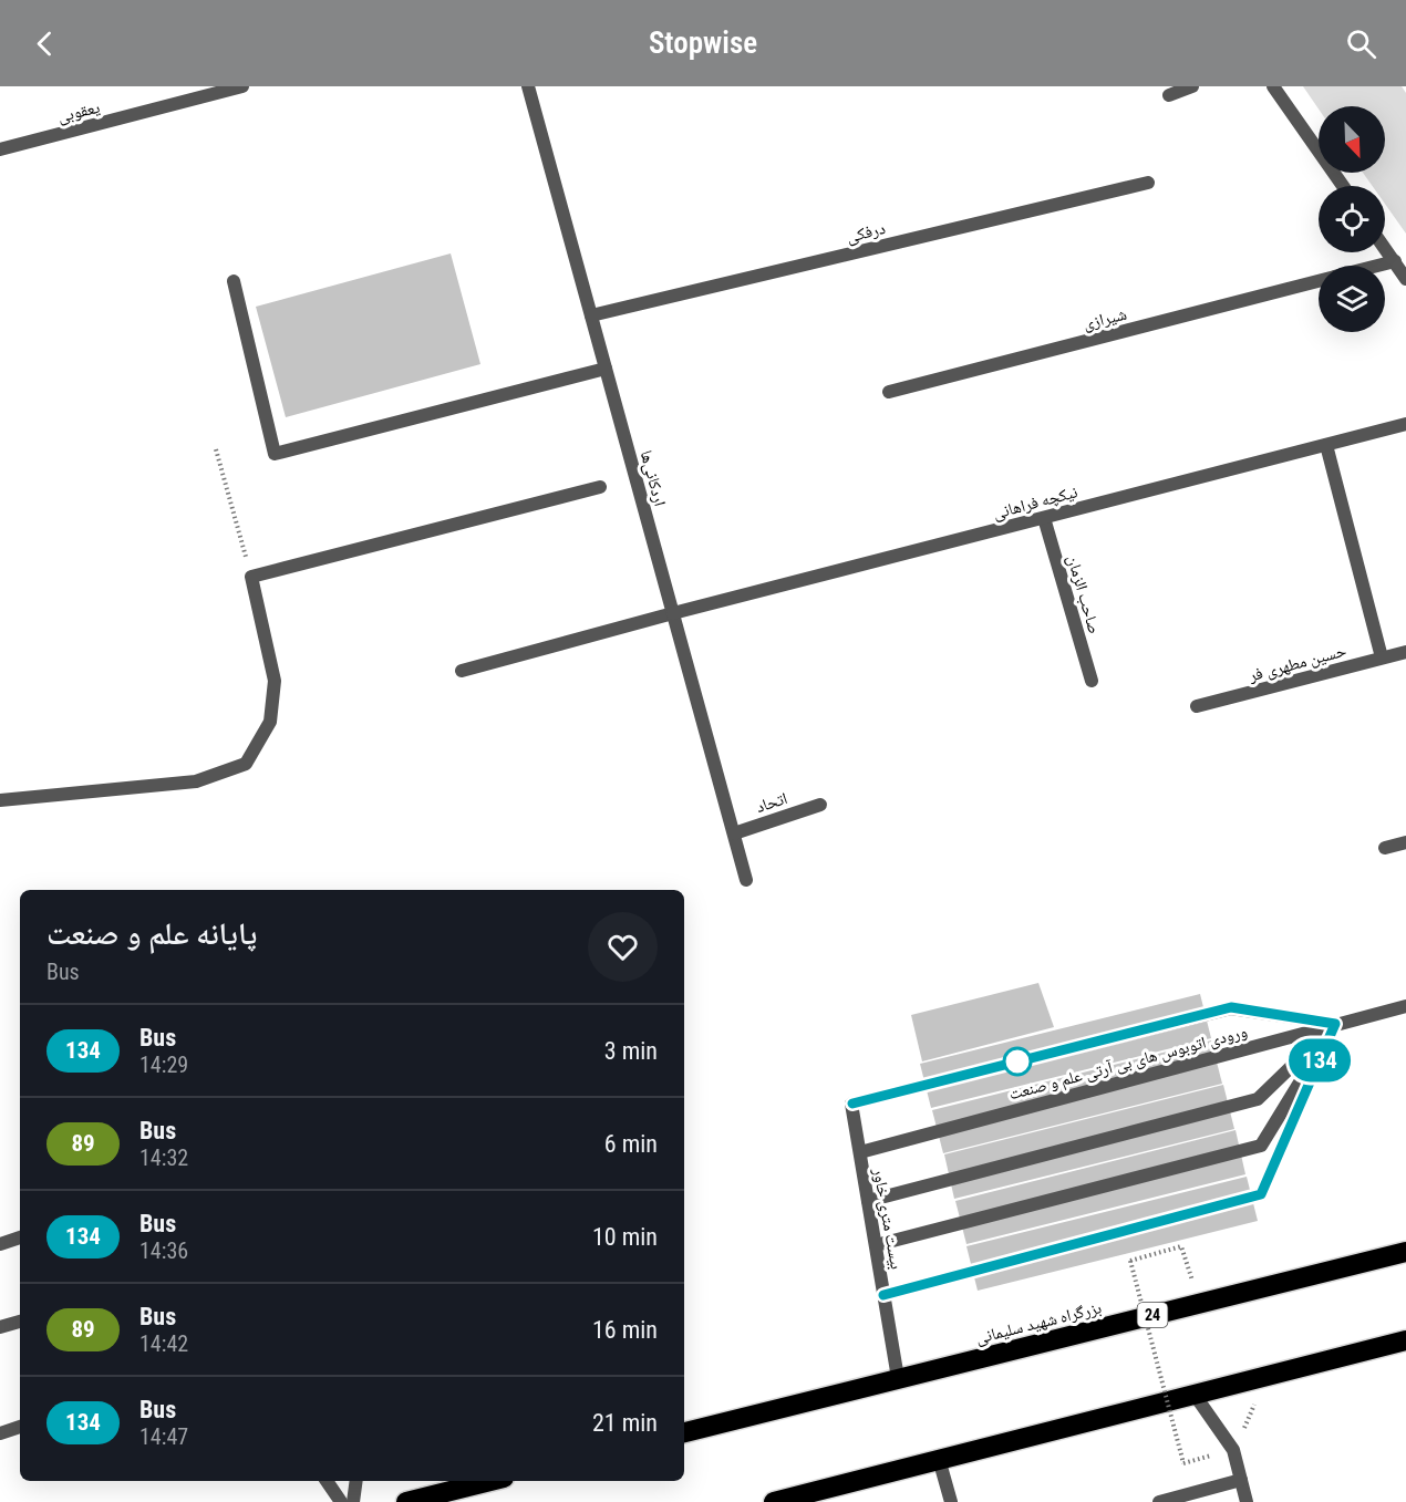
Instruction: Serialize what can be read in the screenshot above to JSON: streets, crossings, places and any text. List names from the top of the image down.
{
  "streets": {
    "highway": ["24", "بزرگراه شهید سلیمانی"],
    "street": [
      "یعقوبی",
      "درفکی",
      "شیرازی",
      "اردکانی‌ها",
      "نیکچه فراهانی",
      "صاحب الزمان",
      "حسین مطهری فر",
      "اتحاد",
      "ورودی اتوبوس های بی آرتی علم و صنعت",
      "بیست متری خاور"
    ]
  },
  "crossings": [
    ["درفکی", "اردکانی‌ها"],
    ["اردکانی‌ها", "نیکچه فراهانی"],
    ["اردکانی‌ها", "اتحاد"],
    ["نیکچه فراهانی", "صاحب الزمان"],
    ["ورودی اتوبوس های بی آرتی علم و صنعت", "بیست متری خاور"],
    ["بیست متری خاور", "بزرگراه شهید سلیمانی"]
  ],
  "lines": ["bus line 134"],
  "north": "bottom right",
  "page": {
    "header": "Stopwise",
    "on_map": "134",
    "heading": ["پایانه علم و صنعت", "Bus"],
    "list": [
      {
        "mark": "134",
        "name": "Bus",
        "note": "14:29",
        "value": "3 min"
      },
      {
        "mark": "89",
        "name": "Bus",
        "note": "14:32",
        "value": "6 min"
      },
      {
        "mark": "134",
        "name": "Bus",
        "note": "14:36",
        "value": "10 min"
      },
      {
        "mark": "89",
        "name": "Bus",
        "note": "14:42",
        "value": "16 min"
      },
      {
        "mark": "134",
        "name": "Bus",
        "note": "14:47",
        "value": "21 min"
      }
    ]
  }
}
